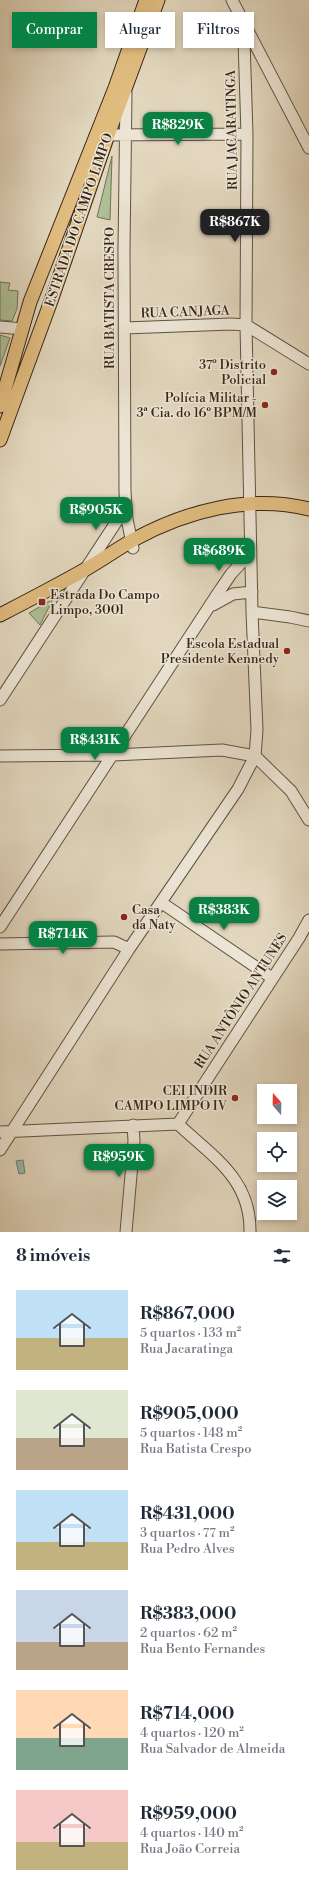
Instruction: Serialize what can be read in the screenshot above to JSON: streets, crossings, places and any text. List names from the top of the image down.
{
  "streets": {
    "main road": ["ESTRADA DO CAMPO LIMPO"],
    "street": [
      "RUA JACARATINGA",
      "RUA BATISTA CRESPO",
      "RUA CANJAGA",
      "RUA ANTÔNIO ANTUNES"
    ]
  },
  "crossings": [
    ["RUA JACARATINGA", "RUA CANJAGA"],
    ["ESTRADA DO CAMPO LIMPO", "RUA BATISTA CRESPO"],
    ["RUA BATISTA CRESPO", "RUA CANJAGA"]
  ],
  "places": {
    "other": [
      "37º Distrito Policial",
      "Polícia Militar - 3ª Cia. do 16º BPM/M",
      "Escola Estadual Presidente Kennedy",
      "Casa da Naty",
      "CEI INDIR CAMPO LIMPO IV"
    ],
    "transit": ["Estrada Do Campo Limpo, 3001"]
  },
  "north": "top",
  "page": {
    "chip": ["Comprar", "Alugar", "Filtros"],
    "price": [
      "R$829K",
      "R$867K",
      "R$905K",
      "R$689K",
      "R$431K",
      "R$383K",
      "R$714K",
      "R$959K"
    ],
    "heading": "8 imóveis",
    "list": [
      {
        "name": "R$867,000",
        "note": "5 quartos · 133 m² · Rua Jacaratinga"
      },
      {
        "name": "R$905,000",
        "note": "5 quartos · 148 m² · Rua Batista Crespo"
      },
      {
        "name": "R$431,000",
        "note": "3 quartos · 77 m² · Rua Pedro Alves"
      },
      {
        "name": "R$383,000",
        "note": "2 quartos · 62 m² · Rua Bento Fernandes"
      },
      {
        "name": "R$714,000",
        "note": "4 quartos · 120 m² · Rua Salvador de Almeida"
      },
      {
        "name": "R$959,000",
        "note": "4 quartos · 140 m² · Rua João Correia"
      }
    ]
  }
}
